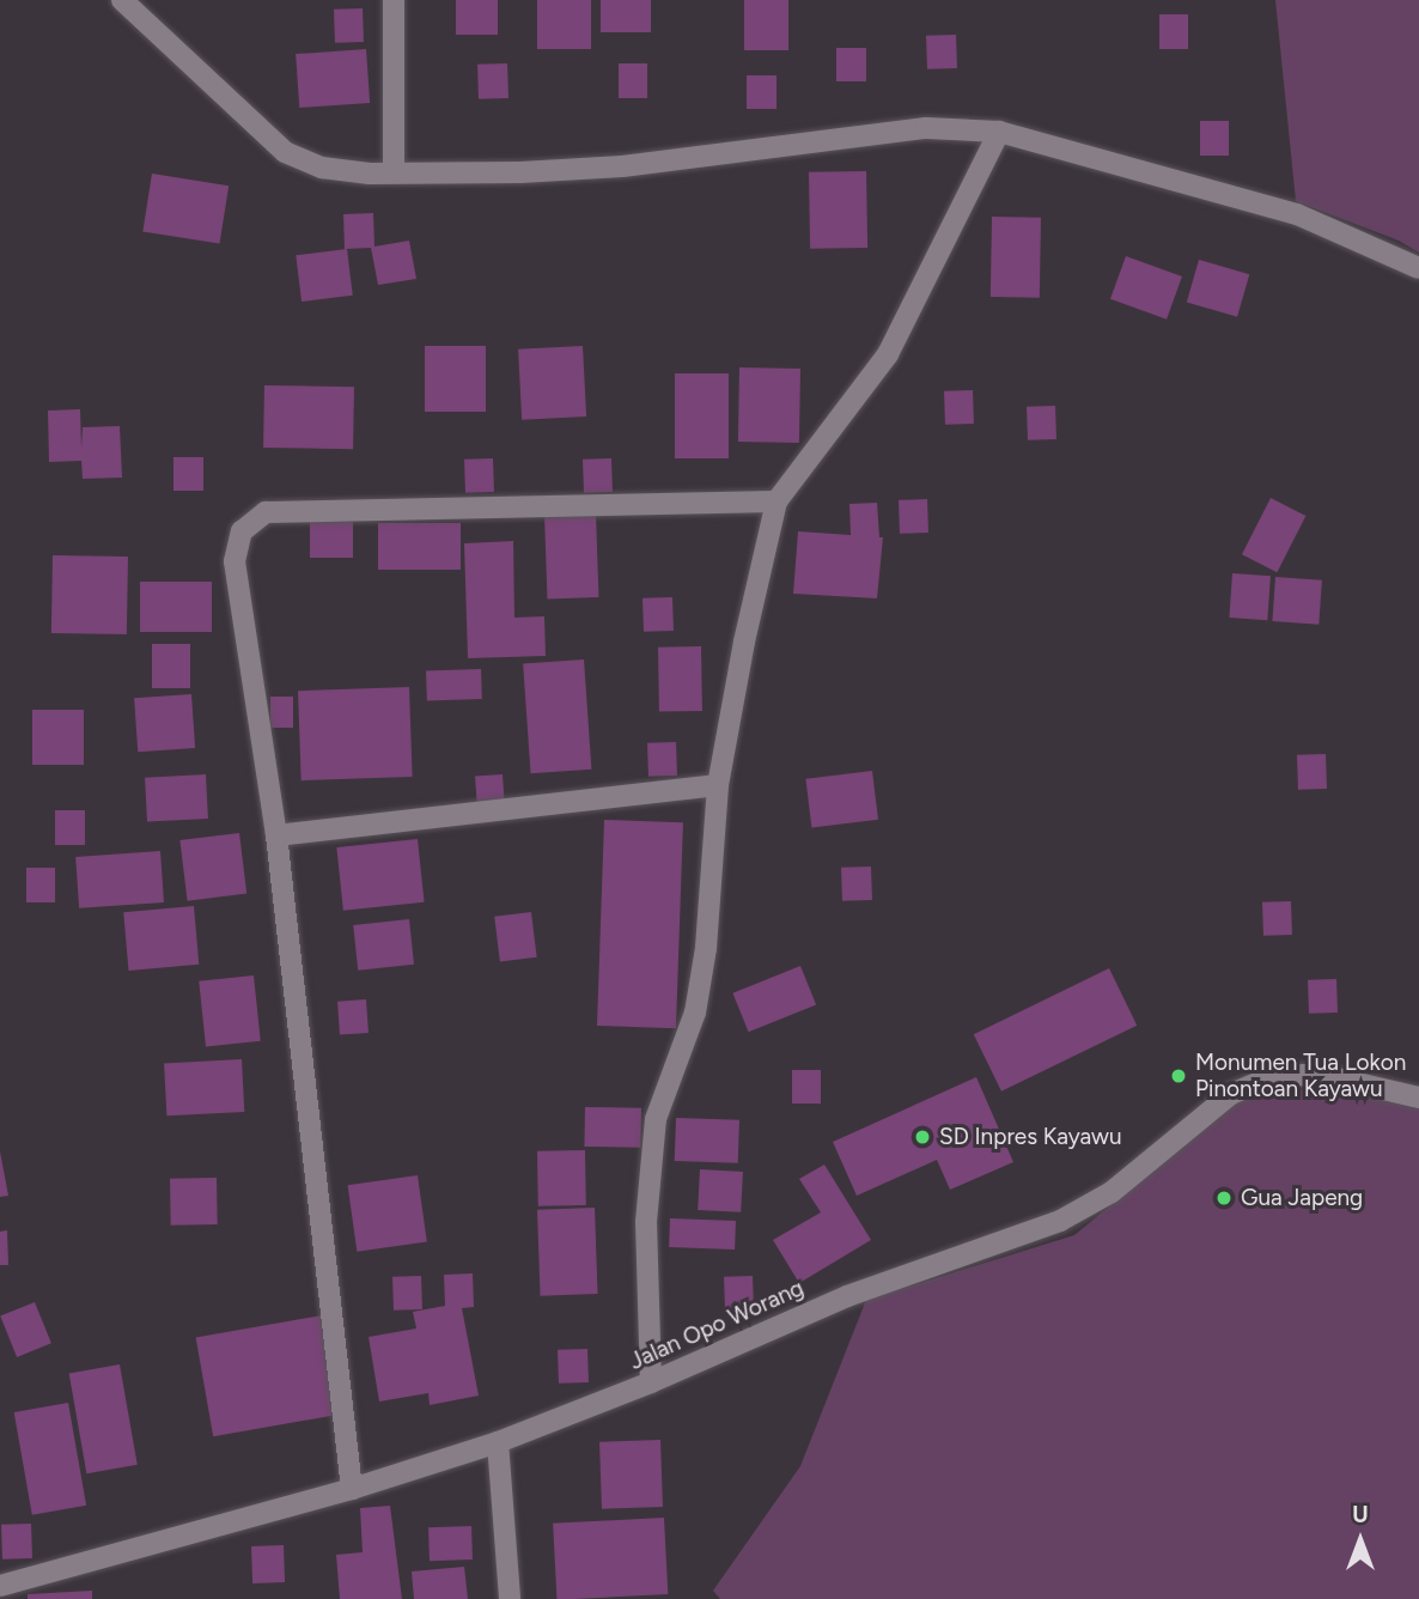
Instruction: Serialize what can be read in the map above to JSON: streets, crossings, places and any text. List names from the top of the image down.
{
  "streets": {
    "street": ["Jalan Opo Worang"]
  },
  "places": ["Monumen Tua Lokon Pinontoan Kayawu", "SD Inpres Kayawu", "Gua Japeng"],
  "north": "top"
}
